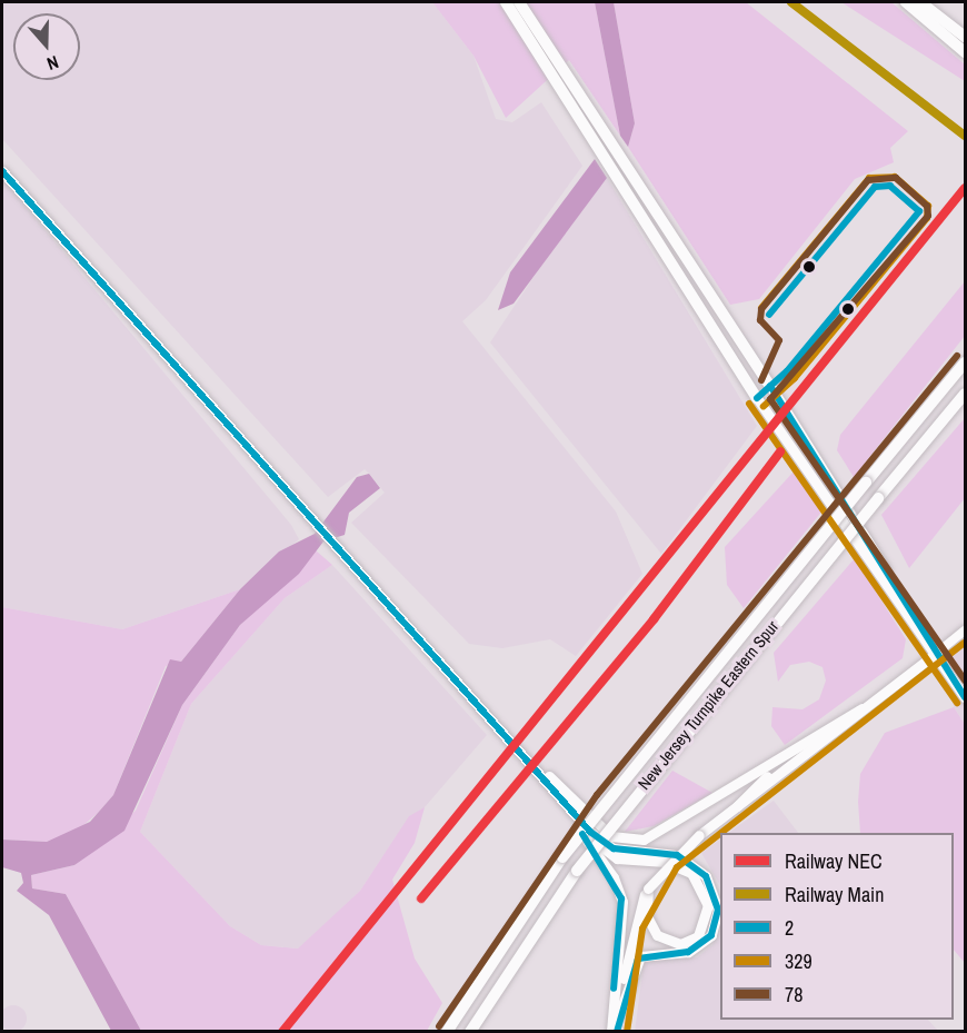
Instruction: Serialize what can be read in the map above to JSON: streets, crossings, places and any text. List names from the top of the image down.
{
  "streets": {
    "highway": ["New Jersey Turnpike Eastern Spur"]
  },
  "lines": [
    "rail line Main",
    "transit line 2",
    "transit line 329",
    "transit line 78",
    "rail line NEC"
  ],
  "legend": [
    "Railway NEC",
    "Railway Main",
    "2",
    "329",
    "78"
  ],
  "north": "bottom"
}
